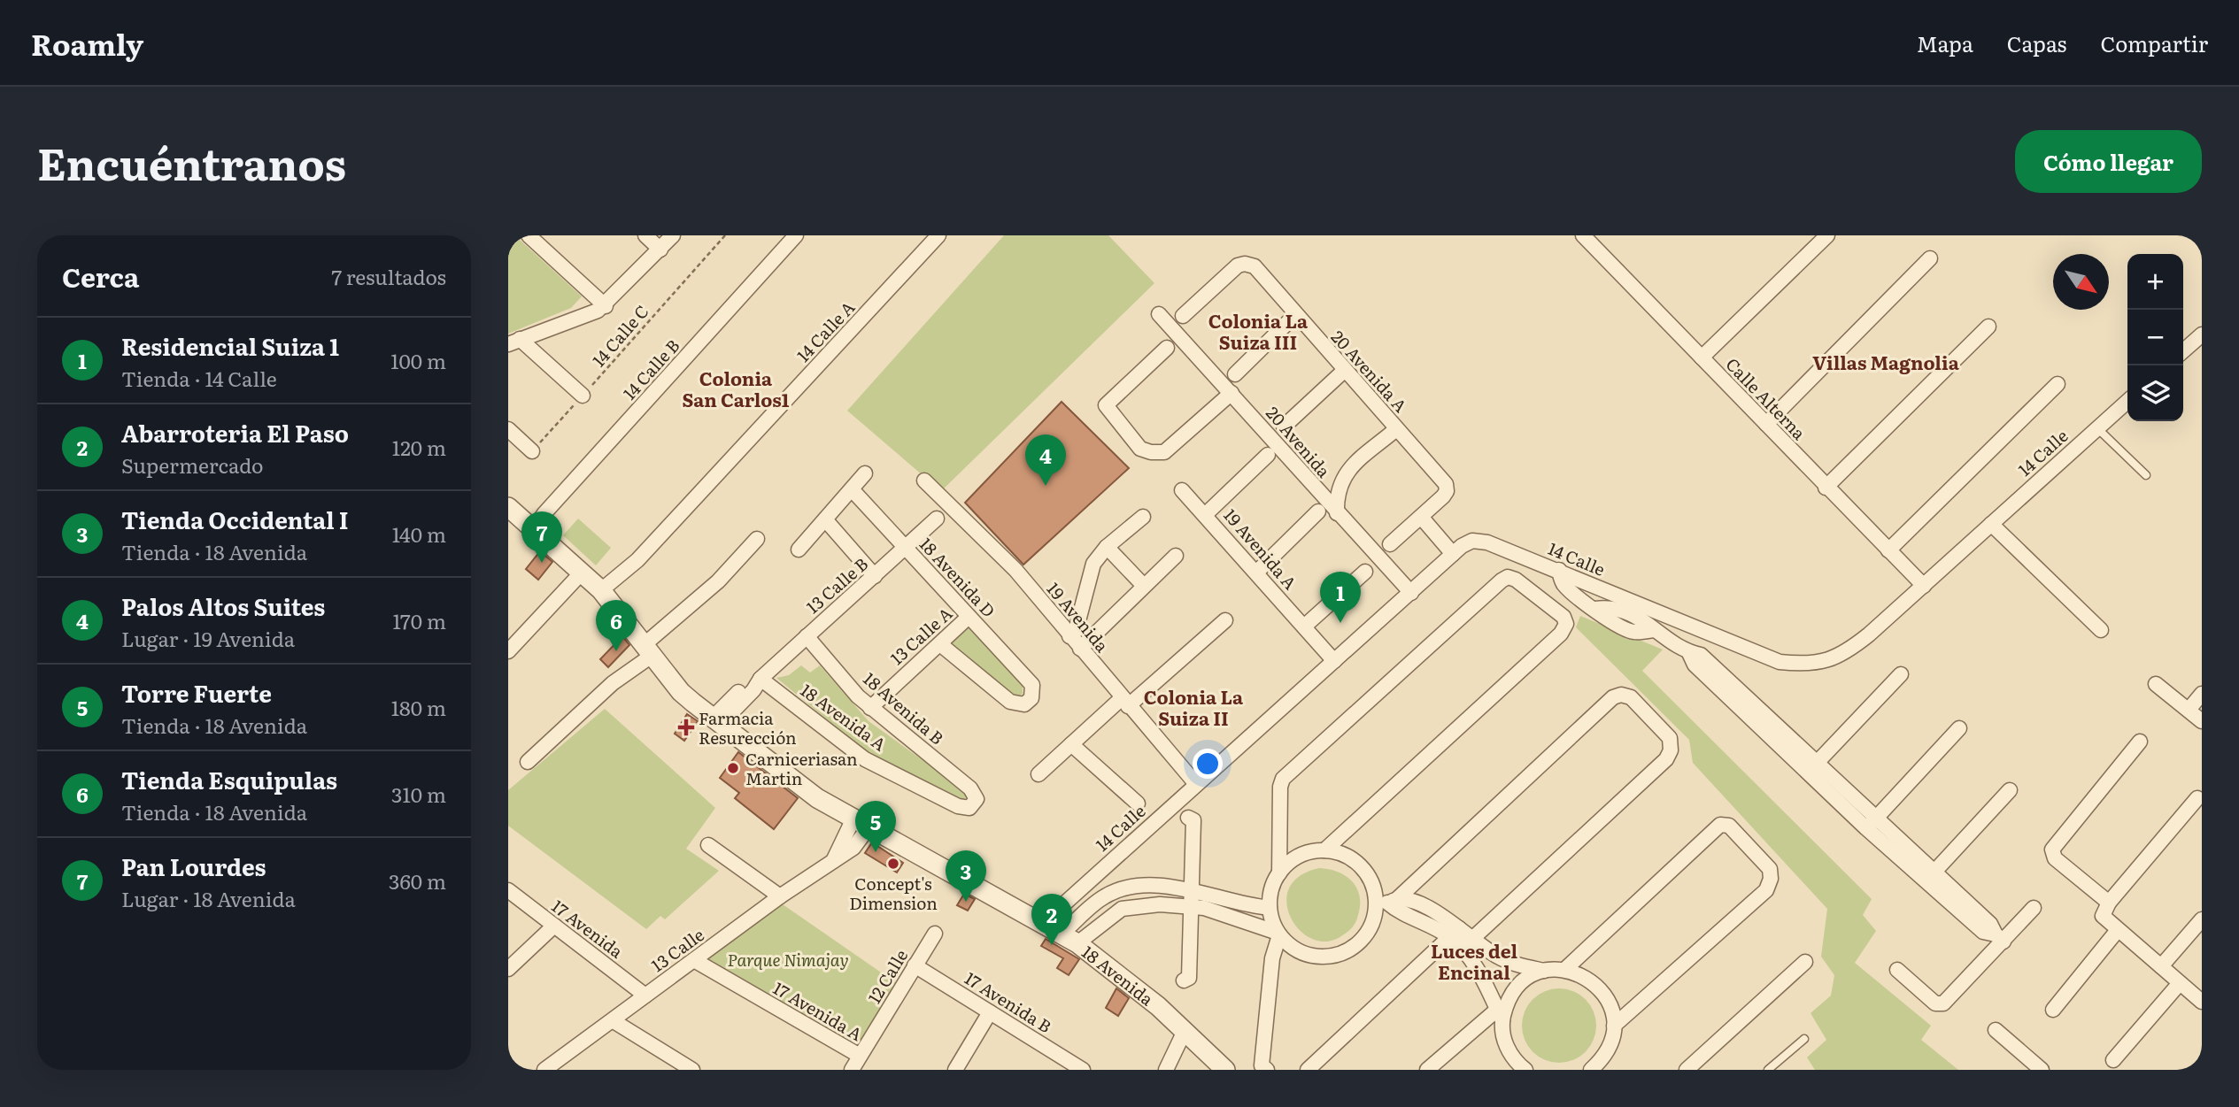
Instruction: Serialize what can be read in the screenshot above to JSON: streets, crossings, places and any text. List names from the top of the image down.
{
  "streets": {
    "street": [
      "14 Calle A",
      "14 Calle B",
      "20 Avenida A",
      "Calle Alterna",
      "20 Avenida",
      "14 Calle",
      "19 Avenida A",
      "18 Avenida D",
      "13 Calle B",
      "19 Avenida",
      "13 Calle A",
      "18 Avenida B",
      "18 Avenida A",
      "17 Avenida",
      "13 Calle",
      "18 Avenida",
      "12 Calle",
      "17 Avenida B",
      "17 Avenida A"
    ],
    "path": ["14 Calle C"]
  },
  "crossings": [
    ["14 Calle A", "18 Avenida"],
    ["14 Calle B", "18 Avenida"],
    ["Calle Alterna", "14 Calle"],
    ["20 Avenida", "14 Calle"],
    ["14 Calle", "19 Avenida A"],
    ["14 Calle", "19 Avenida"],
    ["14 Calle", "18 Avenida"],
    ["18 Avenida D", "13 Calle B"],
    ["18 Avenida D", "13 Calle A"],
    ["13 Calle B", "18 Avenida B"],
    ["13 Calle B", "18 Avenida A"],
    ["13 Calle B", "18 Avenida"],
    ["13 Calle A", "18 Avenida B"],
    ["18 Avenida B", "18 Avenida A"],
    ["17 Avenida", "13 Calle"],
    ["13 Calle", "18 Avenida"],
    ["13 Calle", "17 Avenida A"],
    ["12 Calle", "17 Avenida B"],
    ["12 Calle", "17 Avenida A"]
  ],
  "districts": [
    "Colonia La Suiza III",
    "Villas Magnolia",
    "Colonia San Carlos1",
    "Colonia La Suiza II",
    "Luces del Encinal"
  ],
  "parks": ["Parque Nimajay"],
  "places": {
    "health": ["Farmacia Resurección"],
    "other": ["Carniceriasan Martin", "Concept's Dimension"]
  },
  "north": "bottom right",
  "page": {
    "header": "Roamly",
    "nav": ["Mapa", "Capas", "Compartir"],
    "title": "Encuéntranos",
    "buttons": "Cómo llegar",
    "heading": ["Cerca", "7 resultados"],
    "map_buttons": ["+", "−"],
    "list": [
      {
        "mark": "1",
        "name": "Residencial Suiza 1",
        "note": "Tienda · 14 Calle",
        "value": "100 m"
      },
      {
        "mark": "2",
        "name": "Abarroteria El Paso",
        "note": "Supermercado",
        "value": "120 m"
      },
      {
        "mark": "3",
        "name": "Tienda Occidental I",
        "note": "Tienda · 18 Avenida",
        "value": "140 m"
      },
      {
        "mark": "4",
        "name": "Palos Altos Suites",
        "note": "Lugar · 19 Avenida",
        "value": "170 m"
      },
      {
        "mark": "5",
        "name": "Torre Fuerte",
        "note": "Tienda · 18 Avenida",
        "value": "180 m"
      },
      {
        "mark": "6",
        "name": "Tienda Esquipulas",
        "note": "Tienda · 18 Avenida",
        "value": "310 m"
      },
      {
        "mark": "7",
        "name": "Pan Lourdes",
        "note": "Lugar · 18 Avenida",
        "value": "360 m"
      }
    ],
    "pins": [
      "4",
      "7",
      "1",
      "6",
      "5",
      "3",
      "2"
    ]
  }
}
